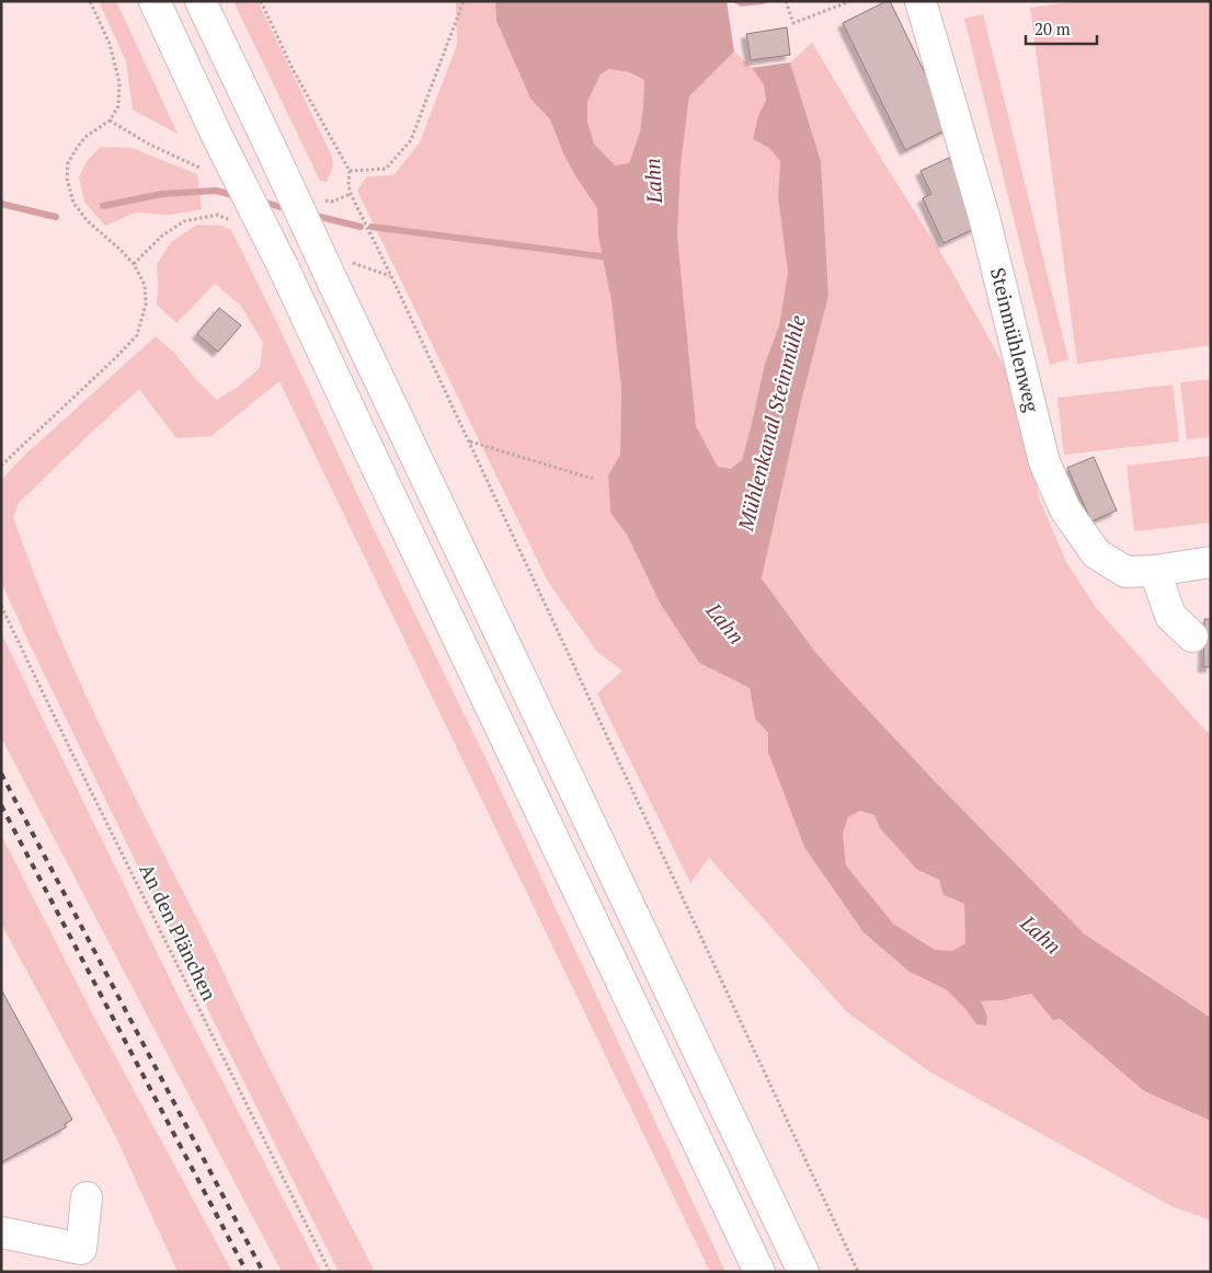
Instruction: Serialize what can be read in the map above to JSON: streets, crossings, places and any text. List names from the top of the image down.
{
  "streets": {
    "main road": ["Steinmühlenweg"],
    "path": ["An den Plänchen"]
  },
  "water": ["Lahn", "Mühlenkanal Steinmühle"],
  "scale_bar": "20 m"
}
